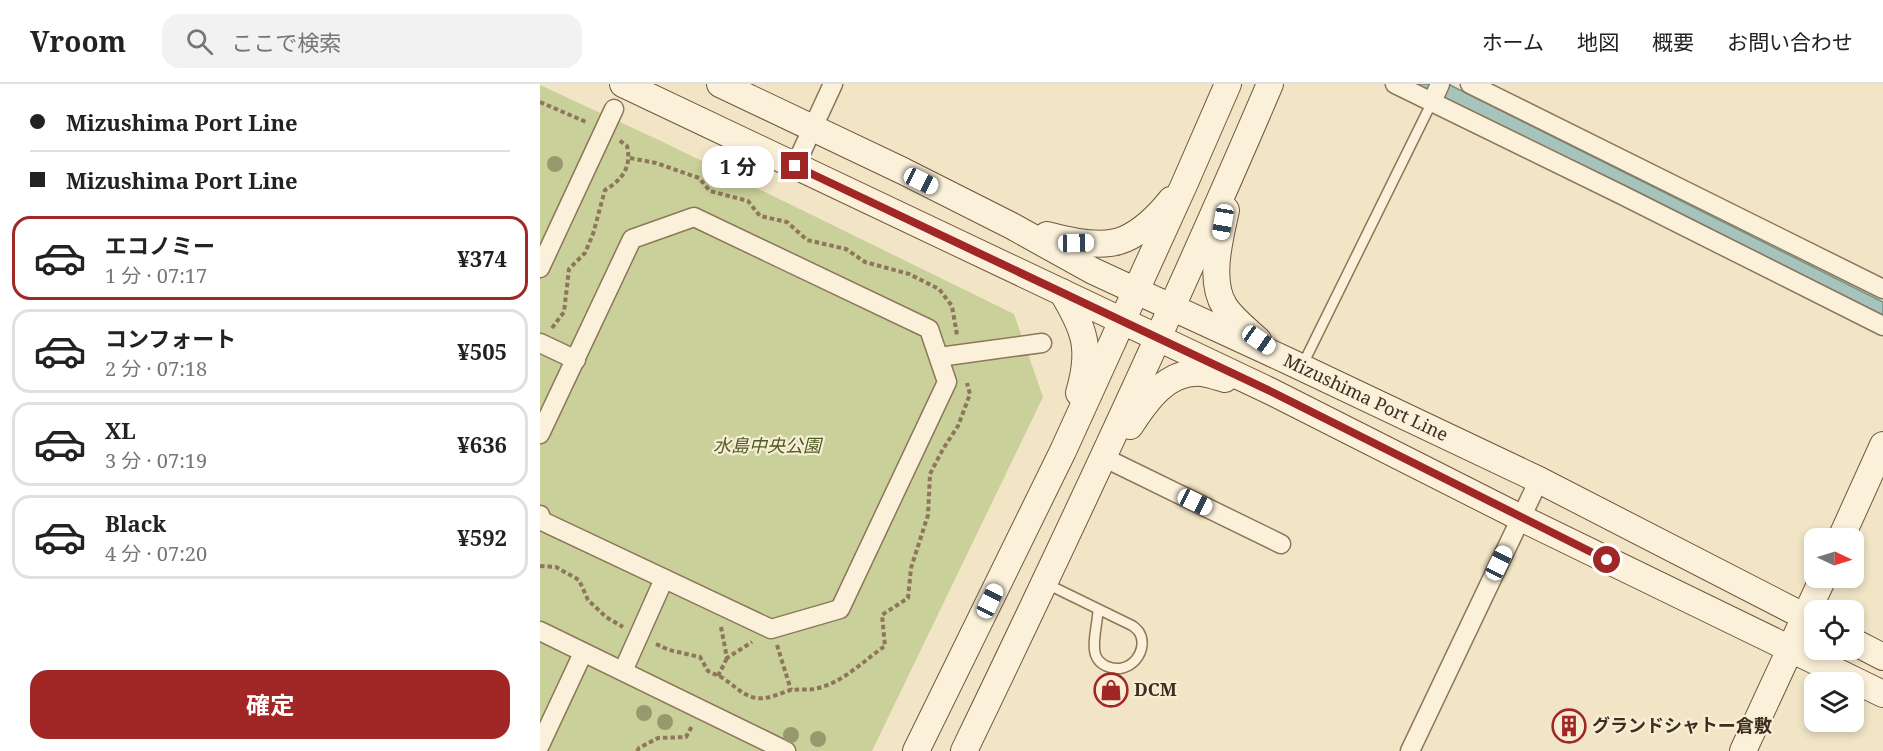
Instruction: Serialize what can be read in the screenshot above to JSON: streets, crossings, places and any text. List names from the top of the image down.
{
  "streets": {
    "main road": ["Mizushima Port Line"]
  },
  "parks": ["水島中央公園"],
  "places": {
    "shop": ["DCM"],
    "building": ["グランドシャトー倉敷"]
  },
  "north": "right",
  "page": {
    "header": "Vroom",
    "search": "ここで検索",
    "nav": [
      "ホーム",
      "地図",
      "概要",
      "お問い合わせ"
    ],
    "banner": ["Mizushima Port Line", "Mizushima Port Line"],
    "bubble": "1 分",
    "list": [
      {
        "name": "エコノミー",
        "note": "1 分 · 07:17",
        "value": "¥374"
      },
      {
        "name": "コンフォート",
        "note": "2 分 · 07:18",
        "value": "¥505"
      },
      {
        "name": "XL",
        "note": "3 分 · 07:19",
        "value": "¥636"
      },
      {
        "name": "Black",
        "note": "4 分 · 07:20",
        "value": "¥592"
      }
    ],
    "buttons": "確定"
  }
}
